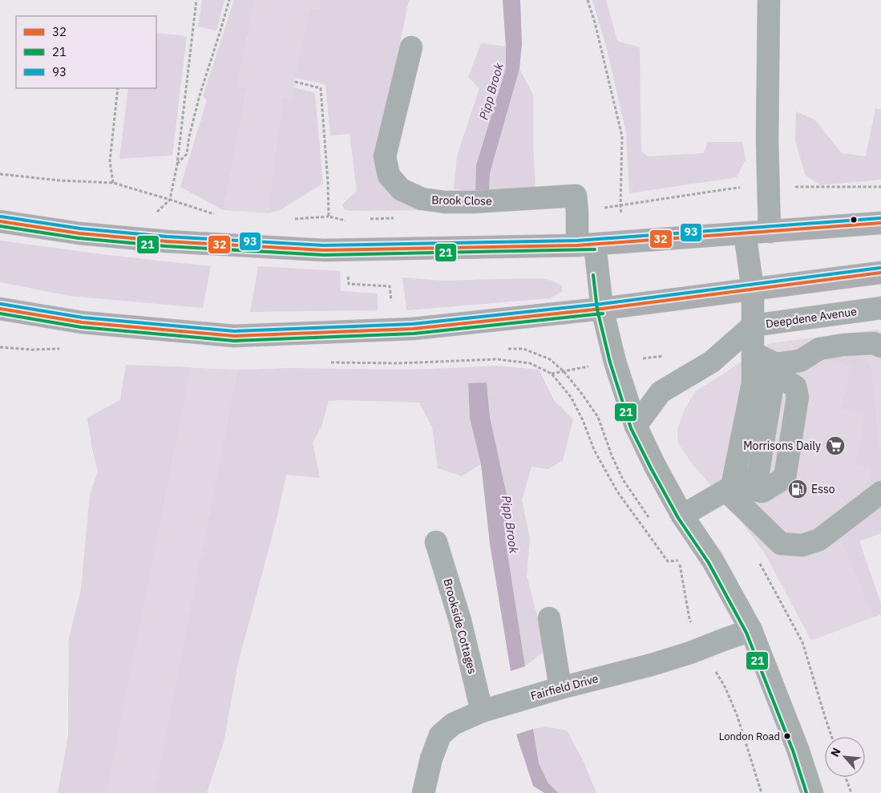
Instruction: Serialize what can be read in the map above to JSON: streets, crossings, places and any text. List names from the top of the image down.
{
  "streets": {
    "street": [
      "Brook Close",
      "Deepdene Avenue",
      "Brookside Cottages",
      "Fairfield Drive"
    ]
  },
  "crossings": [
    ["Brookside Cottages", "Fairfield Drive"]
  ],
  "water": ["Pipp Brook"],
  "places": {
    "supermarket": ["Morrisons Daily"],
    "fuel station": ["Esso"],
    "other": ["London Road"]
  },
  "lines": ["transit line 93", "transit line 32", "transit line 21"],
  "legend": ["32", "21", "93"],
  "north": "top left"
}
